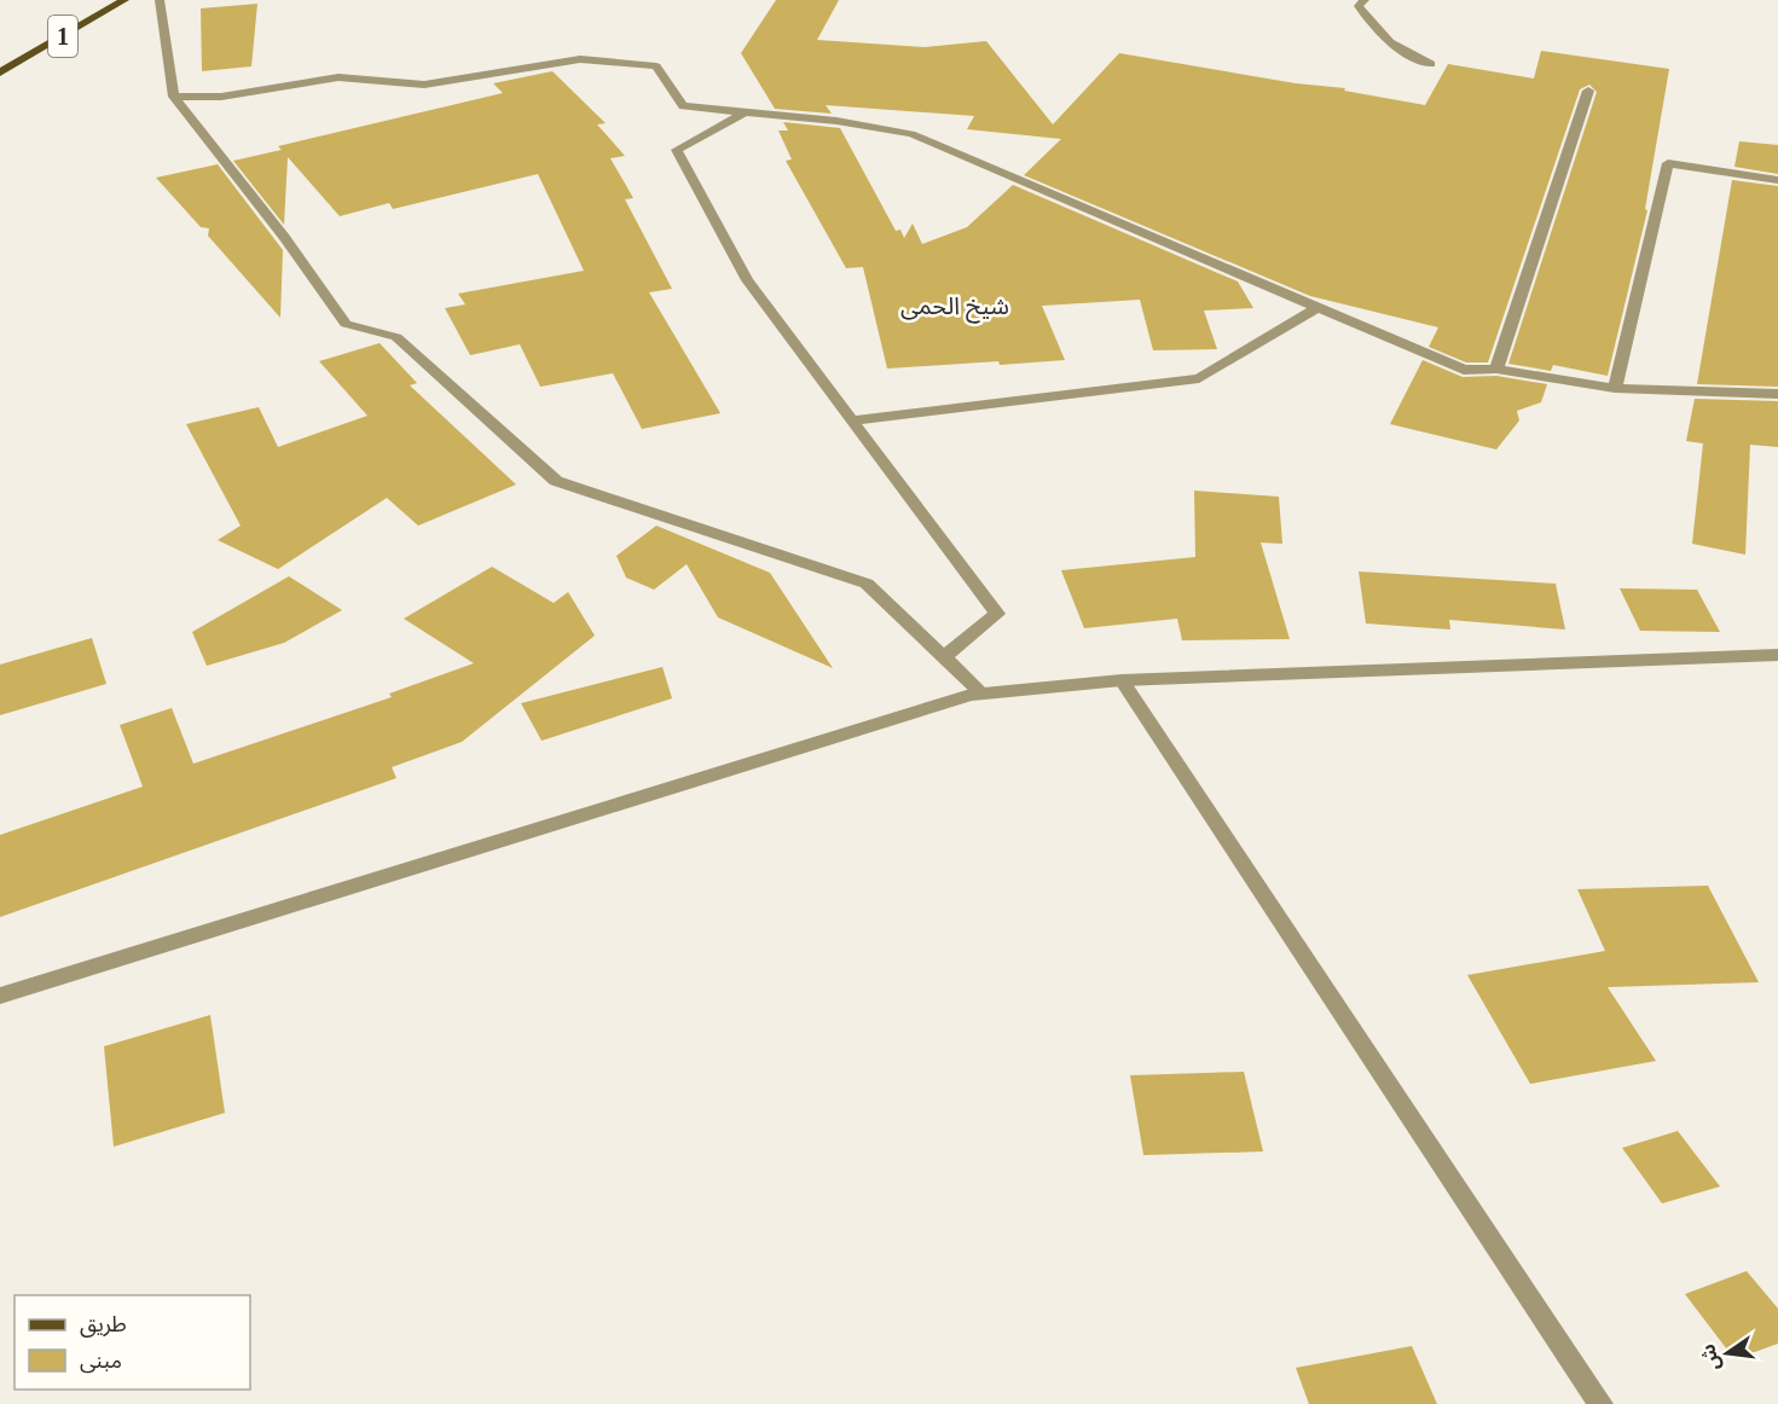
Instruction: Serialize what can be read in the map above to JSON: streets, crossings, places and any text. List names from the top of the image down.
{
  "streets": {
    "main road": ["1"]
  },
  "districts": ["شيخ الحمى"],
  "legend": ["طريق", "مبنى"],
  "north": "left"
}
